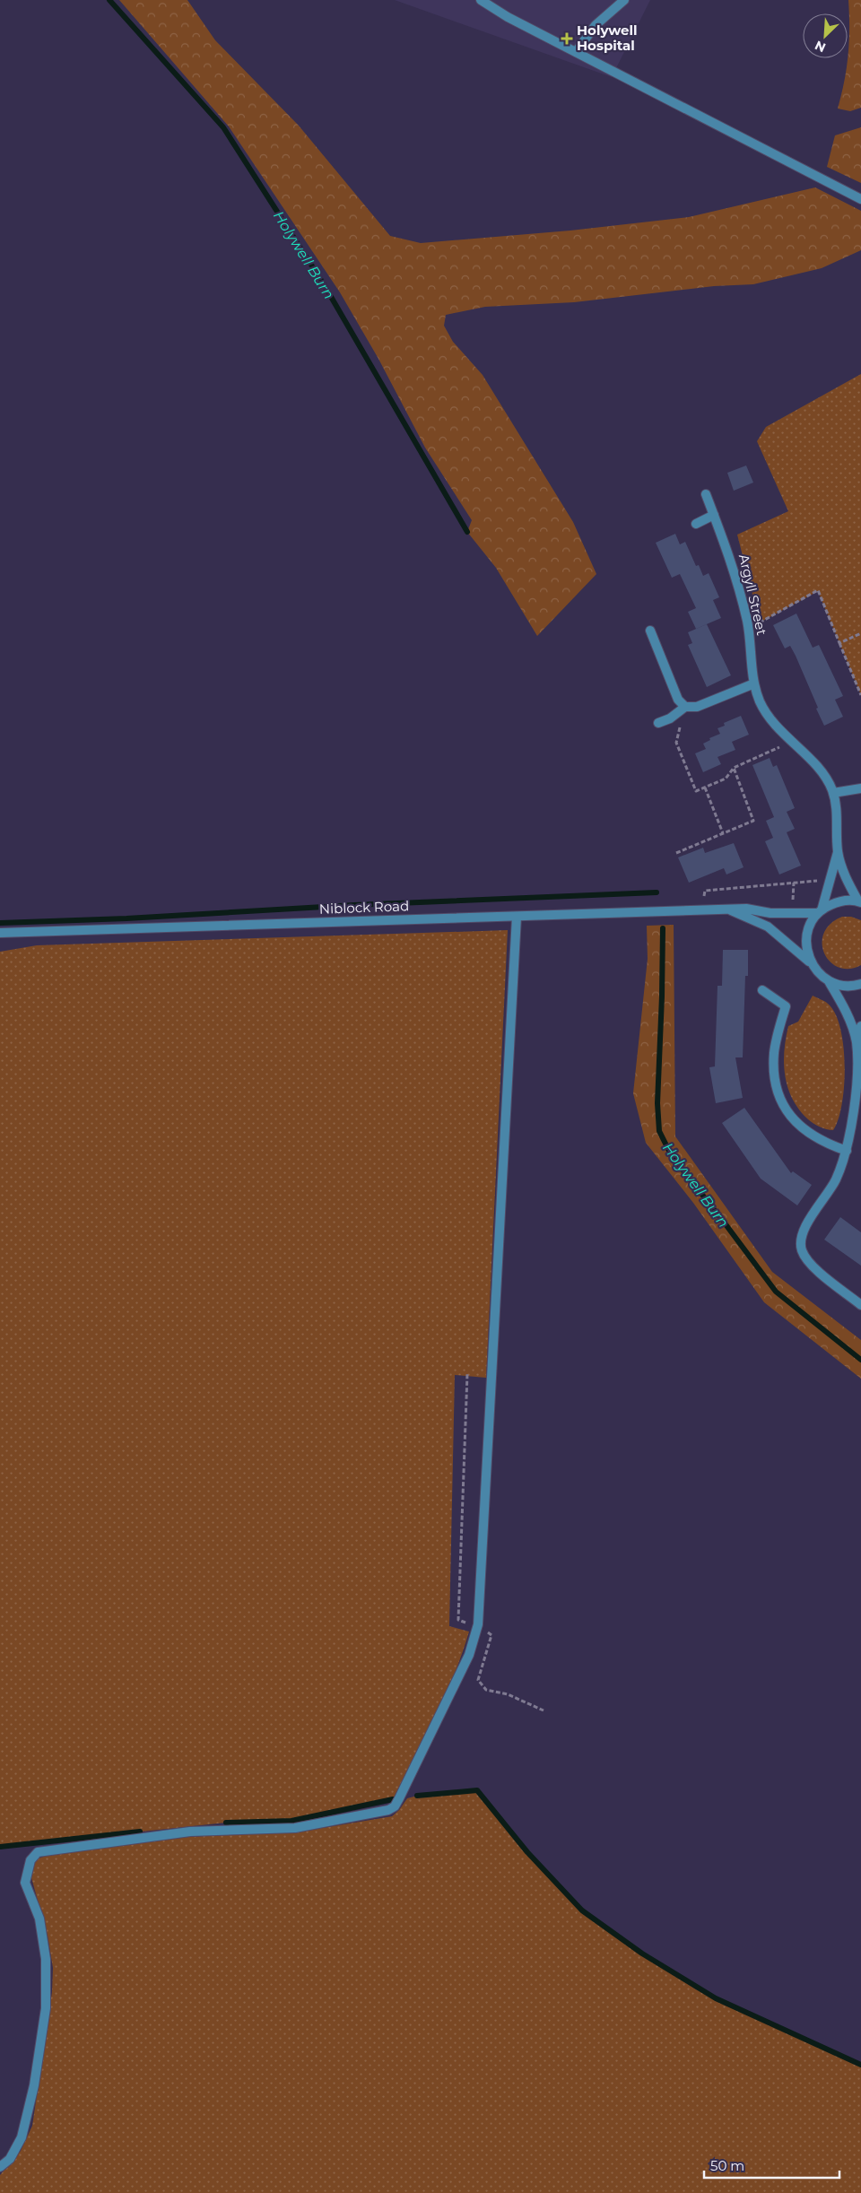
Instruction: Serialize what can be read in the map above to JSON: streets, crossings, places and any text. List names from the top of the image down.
{
  "streets": {
    "street": ["Argyll Street", "Niblock Road"]
  },
  "crossings": [
    ["Argyll Street", "Niblock Road"]
  ],
  "water": ["Holywell Burn"],
  "places": {
    "health": ["Holywell Hospital"]
  },
  "scale_bar": "50 m",
  "north": "bottom left"
}
